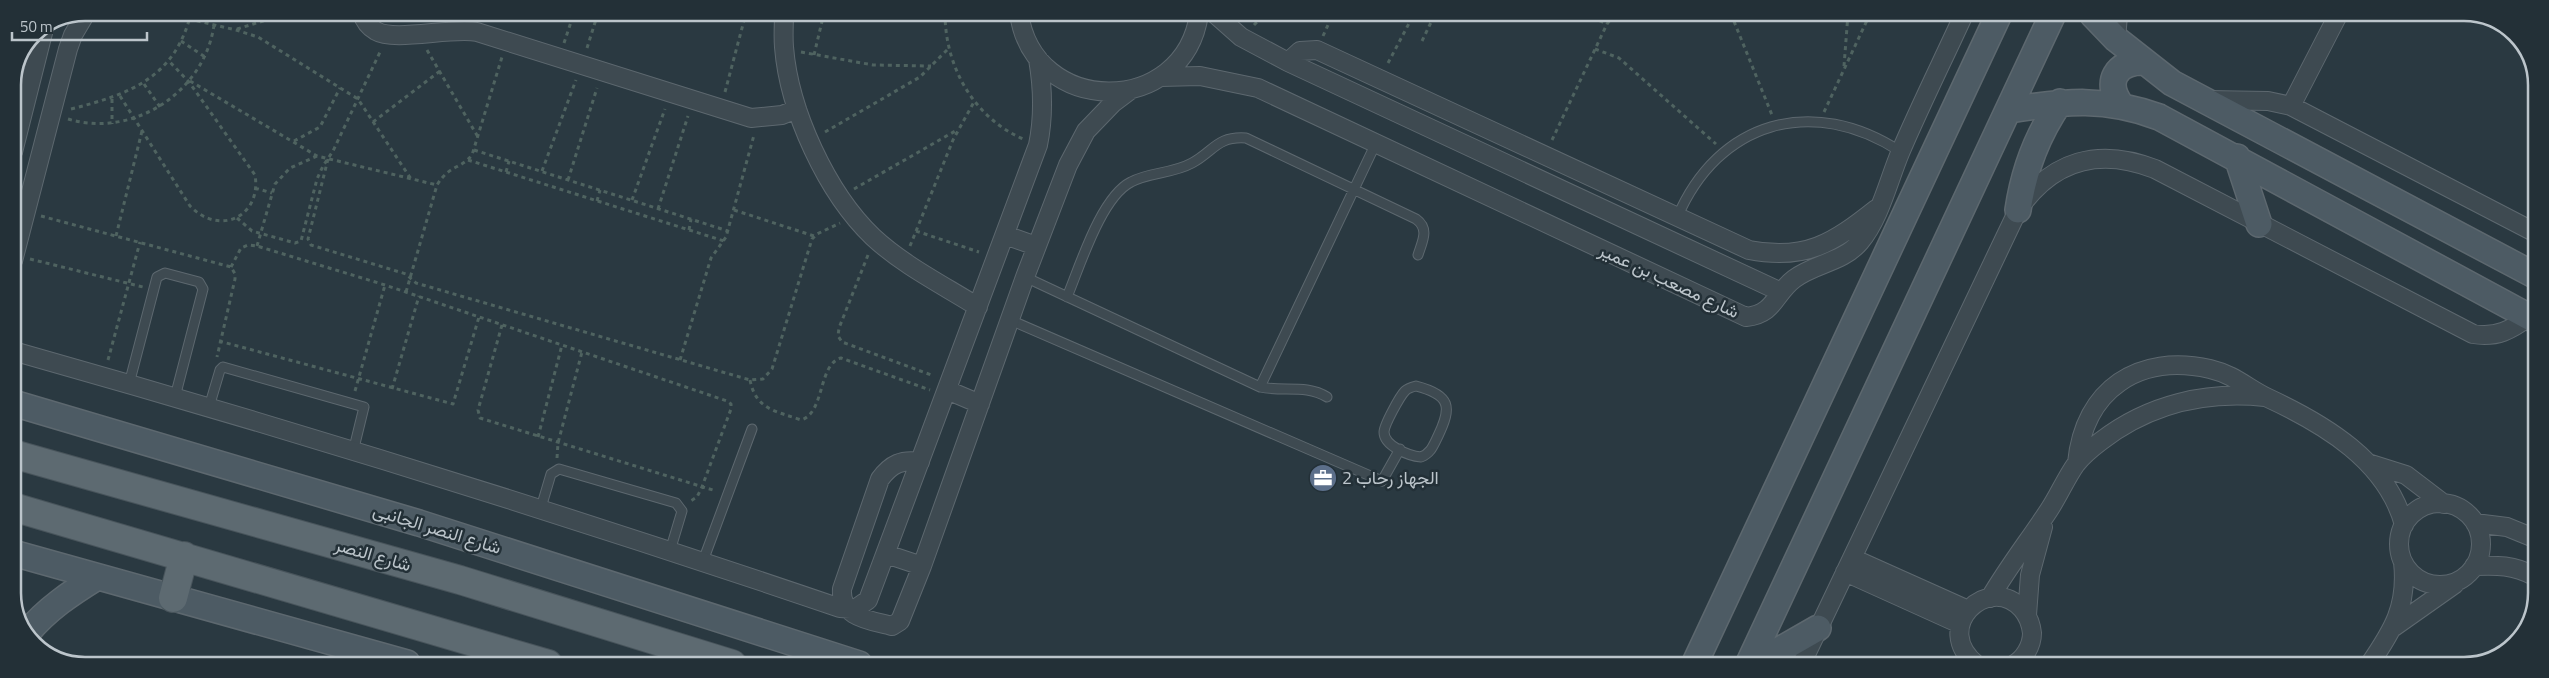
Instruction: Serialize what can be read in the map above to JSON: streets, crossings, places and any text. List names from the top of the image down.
{
  "streets": {
    "main road": ["شارع النصر"],
    "street": ["شارع مصعب بن عمير", "شارع النصر الجانبى"]
  },
  "places": {
    "office": ["الجهاز رحاب 2"]
  },
  "scale_bar": "50 m"
}
